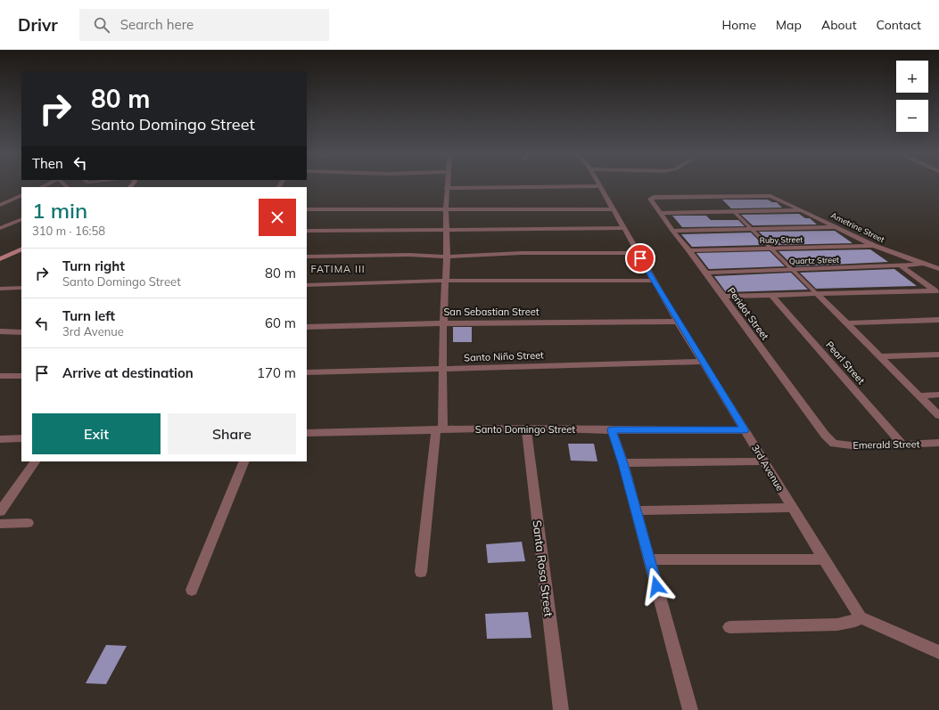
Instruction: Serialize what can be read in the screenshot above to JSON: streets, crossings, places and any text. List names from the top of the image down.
{
  "streets": {
    "street": [
      "Ametrine Street",
      "Ruby Street",
      "Quartz Street",
      "San Sebastian Street",
      "Peridot Street",
      "Santo Niño Street",
      "Pearl Street",
      "Santo Domingo Street",
      "Emerald Street",
      "3rd Avenue",
      "Santa Rosa Street"
    ]
  },
  "crossings": [
    ["Ametrine Street", "Ruby Street"],
    ["Ametrine Street", "Quartz Street"],
    ["Ametrine Street", "Peridot Street"],
    ["Ruby Street", "Peridot Street"],
    ["Quartz Street", "Peridot Street"],
    ["San Sebastian Street", "3rd Avenue"],
    ["Peridot Street", "Emerald Street"],
    ["Santo Niño Street", "3rd Avenue"],
    ["Pearl Street", "Emerald Street"],
    ["Santo Domingo Street", "3rd Avenue"],
    ["Santo Domingo Street", "Santa Rosa Street"]
  ],
  "districts": ["FATIMA III"],
  "page": {
    "header": "Drivr",
    "search": "Search here",
    "nav": [
      "Home",
      "Map",
      "About",
      "Contact"
    ],
    "map_buttons": ["+", "−"],
    "turn": ["80 m", "Santo Domingo Street"],
    "then": "Then",
    "heading": ["1 min", "310 m · 16:58"],
    "list": [
      {
        "name": "Turn right",
        "note": "Santo Domingo Street",
        "value": "80 m"
      },
      {
        "name": "Turn left",
        "note": "3rd Avenue",
        "value": "60 m"
      },
      {
        "name": "Arrive at destination",
        "value": "170 m"
      }
    ],
    "buttons": ["Exit", "Share"]
  }
}
